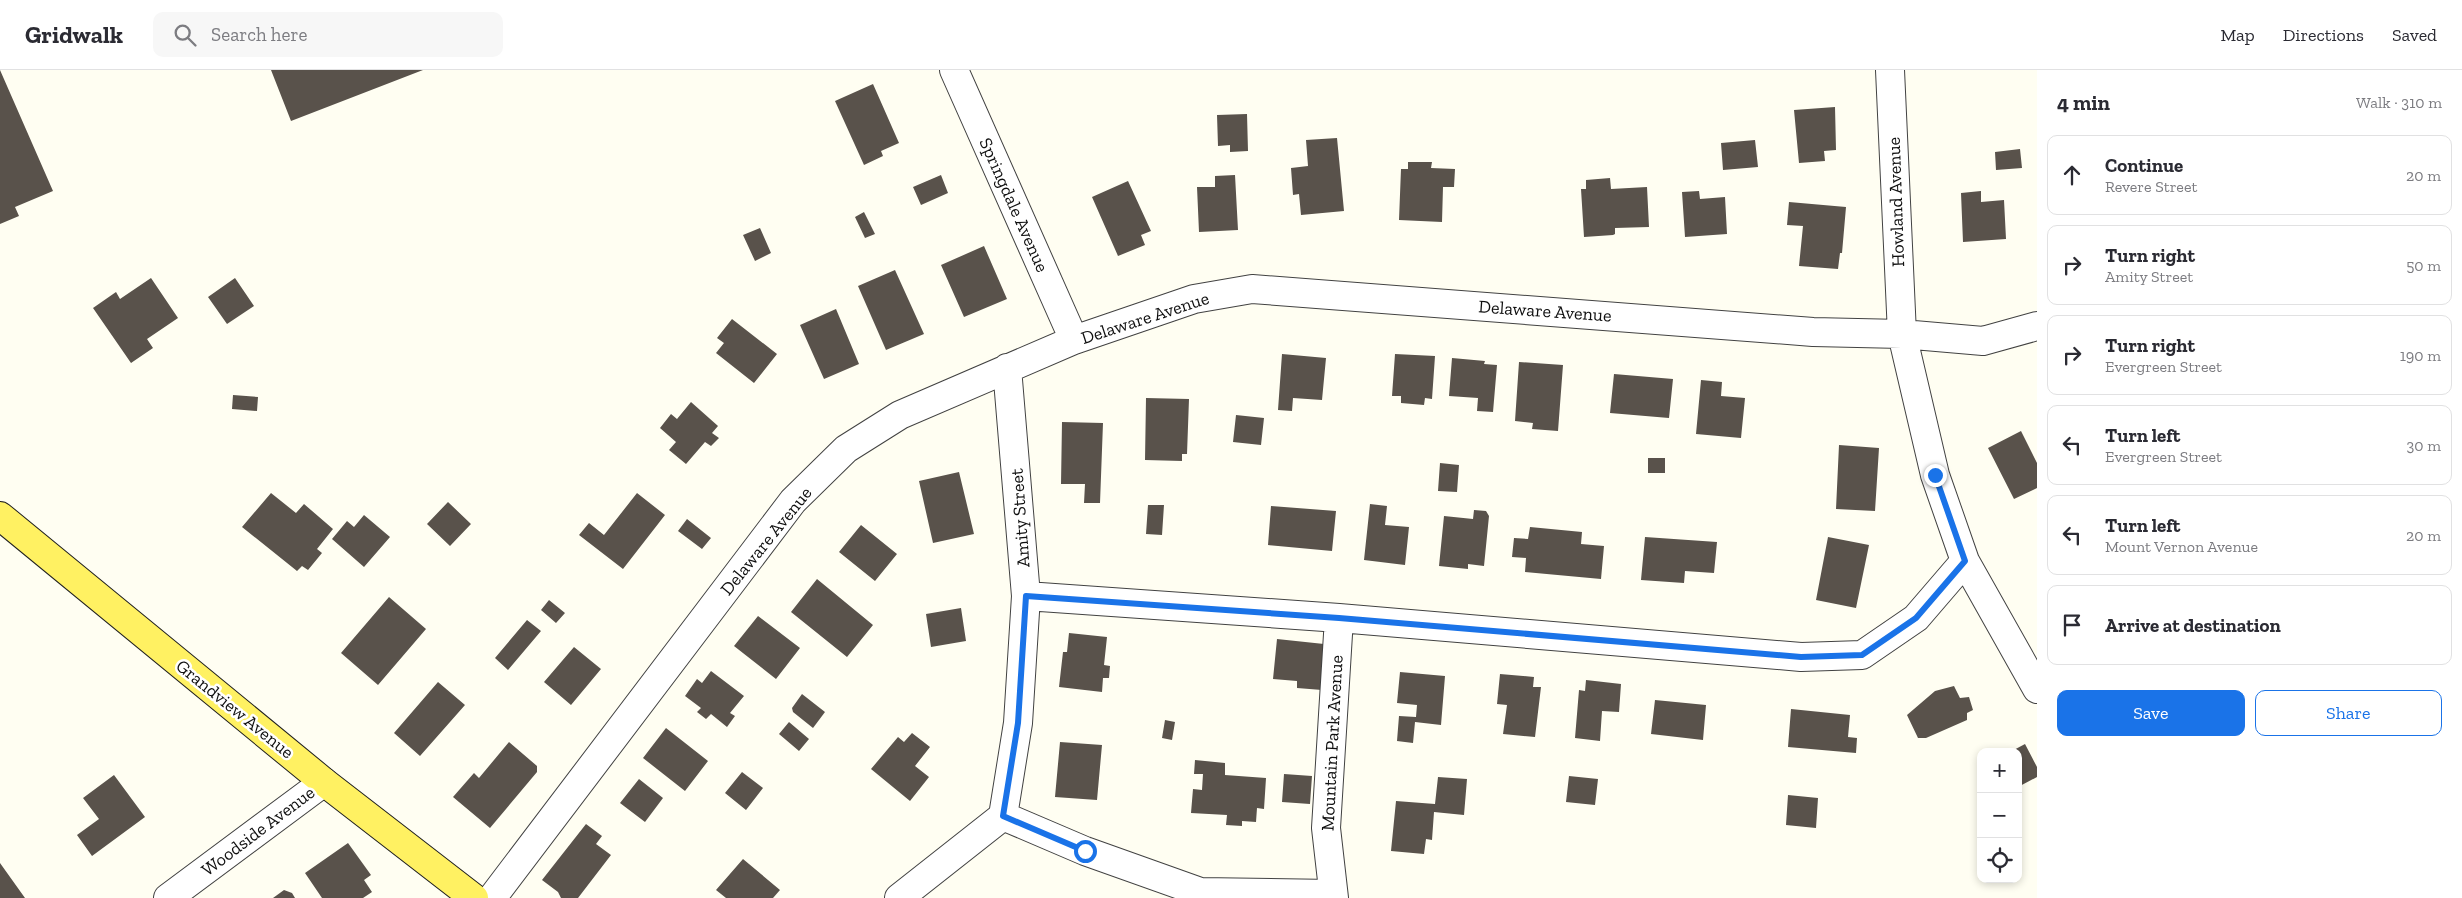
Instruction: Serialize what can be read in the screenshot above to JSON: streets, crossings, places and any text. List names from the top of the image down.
{
  "streets": {
    "main road": ["Grandview Avenue"],
    "street": [
      "Howland Avenue",
      "Springdale Avenue",
      "Delaware Avenue",
      "Amity Street",
      "Mountain Park Avenue",
      "Woodside Avenue"
    ]
  },
  "crossings": [
    ["Howland Avenue", "Delaware Avenue"],
    ["Springdale Avenue", "Delaware Avenue"],
    ["Delaware Avenue", "Amity Street"],
    ["Grandview Avenue", "Woodside Avenue"]
  ],
  "page": {
    "header": "Gridwalk",
    "search": "Search here",
    "nav": ["Map", "Directions", "Saved"],
    "heading": ["4 min", "Walk · 310 m"],
    "list": [
      ["Continue", "Revere Street", "20 m"],
      ["Turn right", "Amity Street", "50 m"],
      ["Turn right", "Evergreen Street", "190 m"],
      ["Turn left", "Evergreen Street", "30 m"],
      ["Turn left", "Mount Vernon Avenue", "20 m"],
      "Arrive at destination"
    ],
    "buttons": ["Save", "Share"],
    "map_buttons": ["+", "−"]
  }
}
